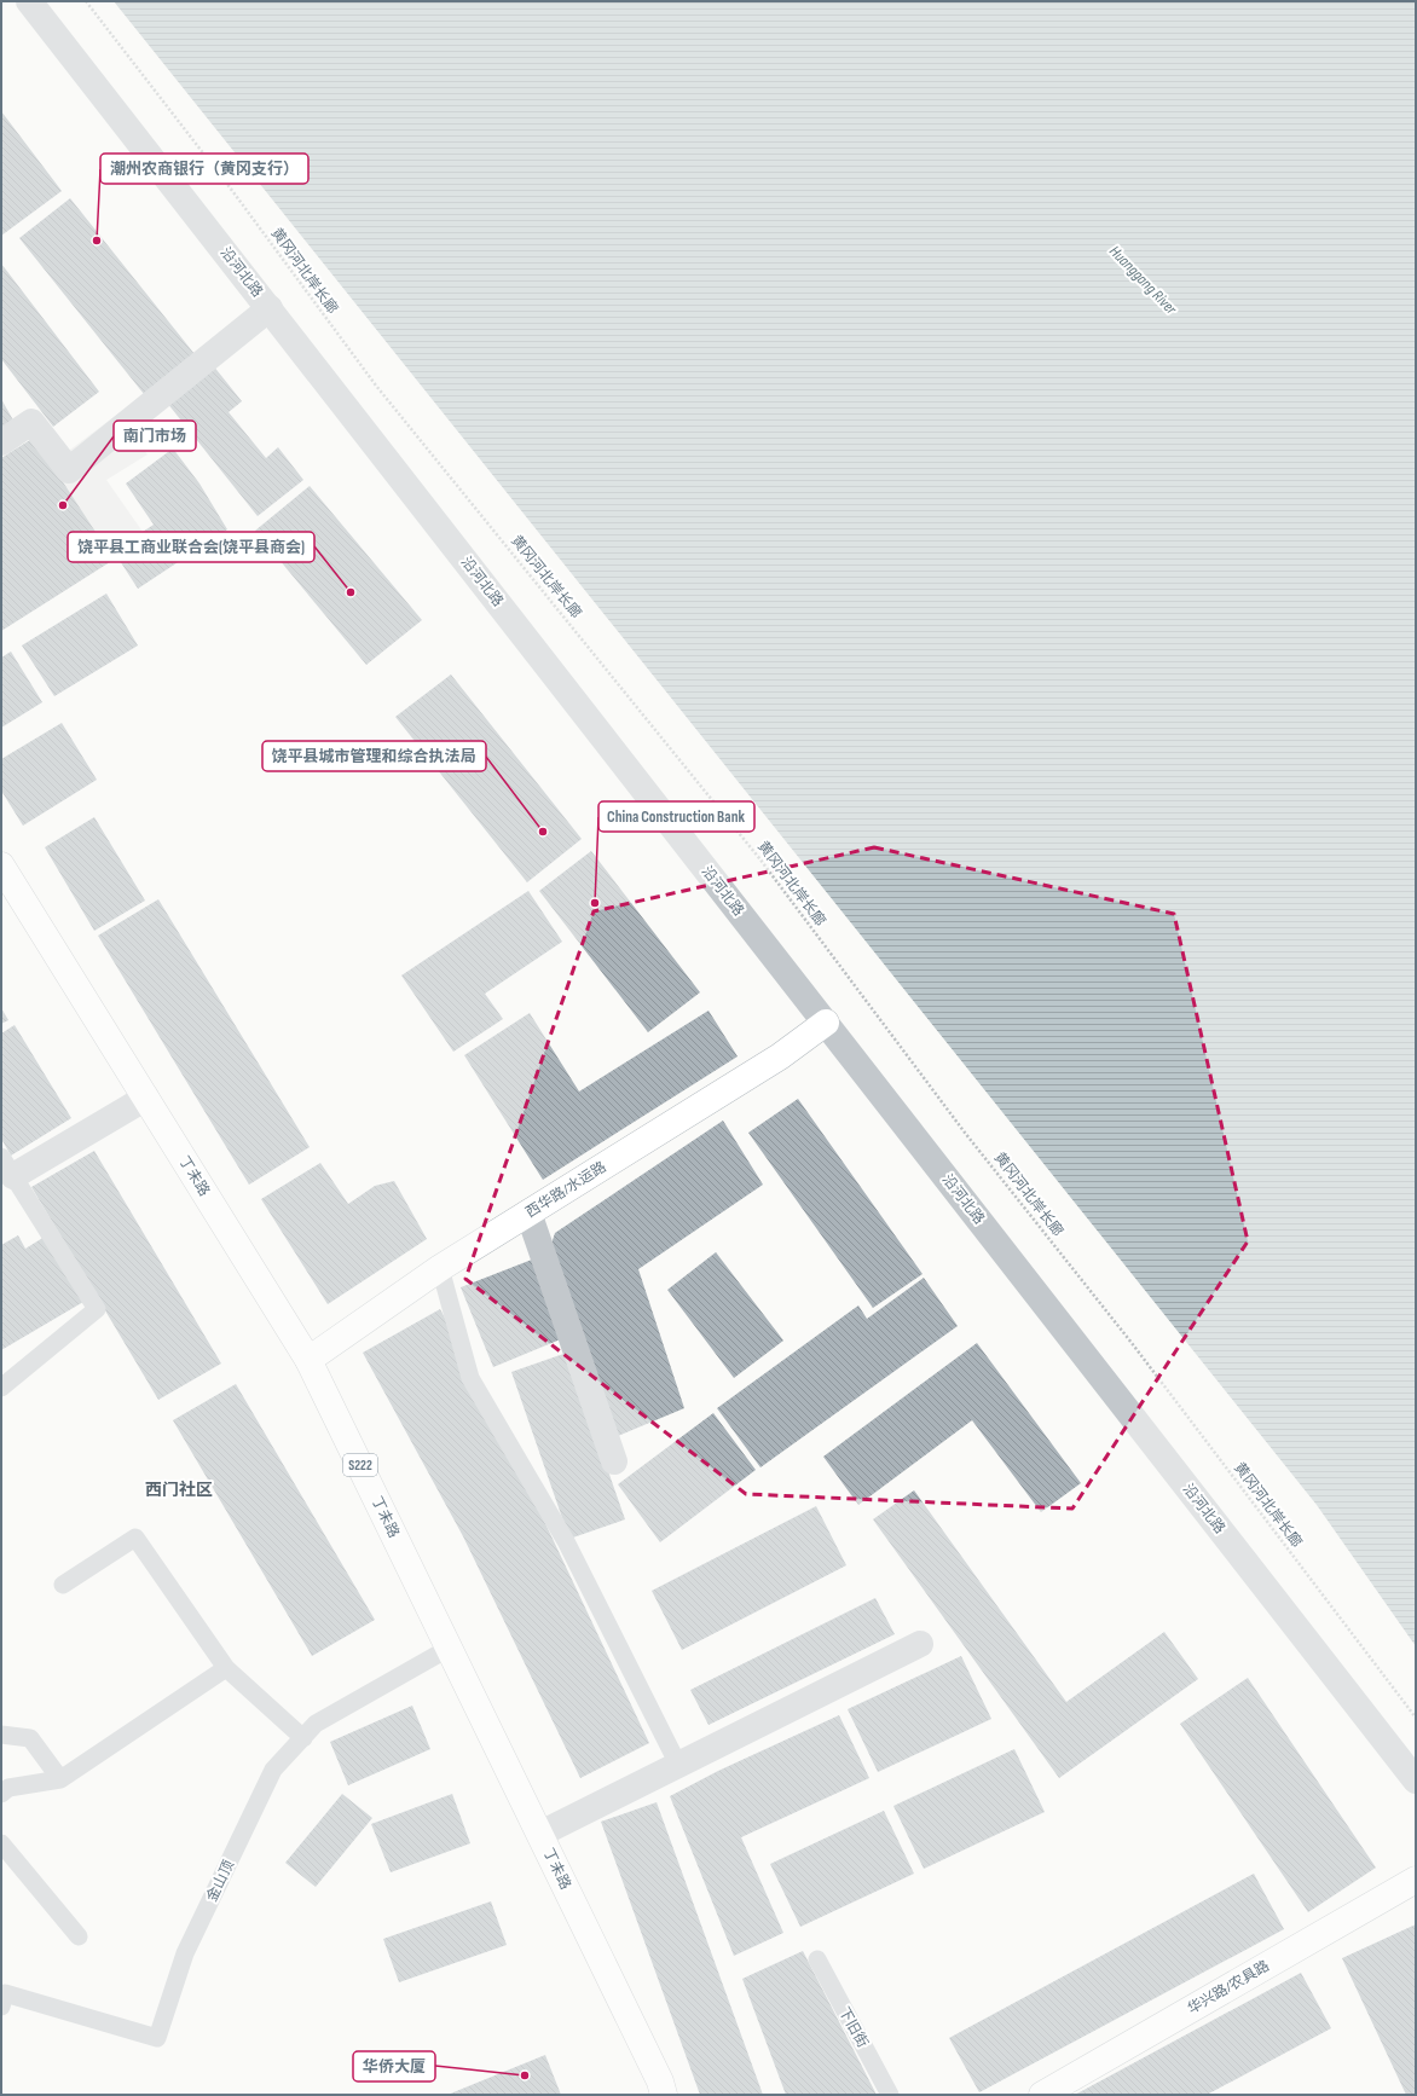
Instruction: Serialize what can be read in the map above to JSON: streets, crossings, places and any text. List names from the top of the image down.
{
  "streets": {
    "main road": [
      "丁未路",
      "西华路/水运路",
      "S222",
      "华兴路/农具路"
    ],
    "street": ["沿河北路"],
    "lane": ["金山顶", "下旧街"],
    "path": ["黄冈河北岸长廊"]
  },
  "crossings": [
    ["沿河北路", "西华路/水运路"],
    ["丁未路", "西华路/水运路"],
    ["丁未路", "金山顶"]
  ],
  "districts": ["西门社区"],
  "water": ["Huanggang River"],
  "places": [
    "潮州农商银行（黄冈支行）",
    "南门市场",
    "饶平县工商业联合会(饶平县商会)",
    "饶平县城市管理和综合执法局",
    "China Construction Bank",
    "华侨大厦"
  ]
}
